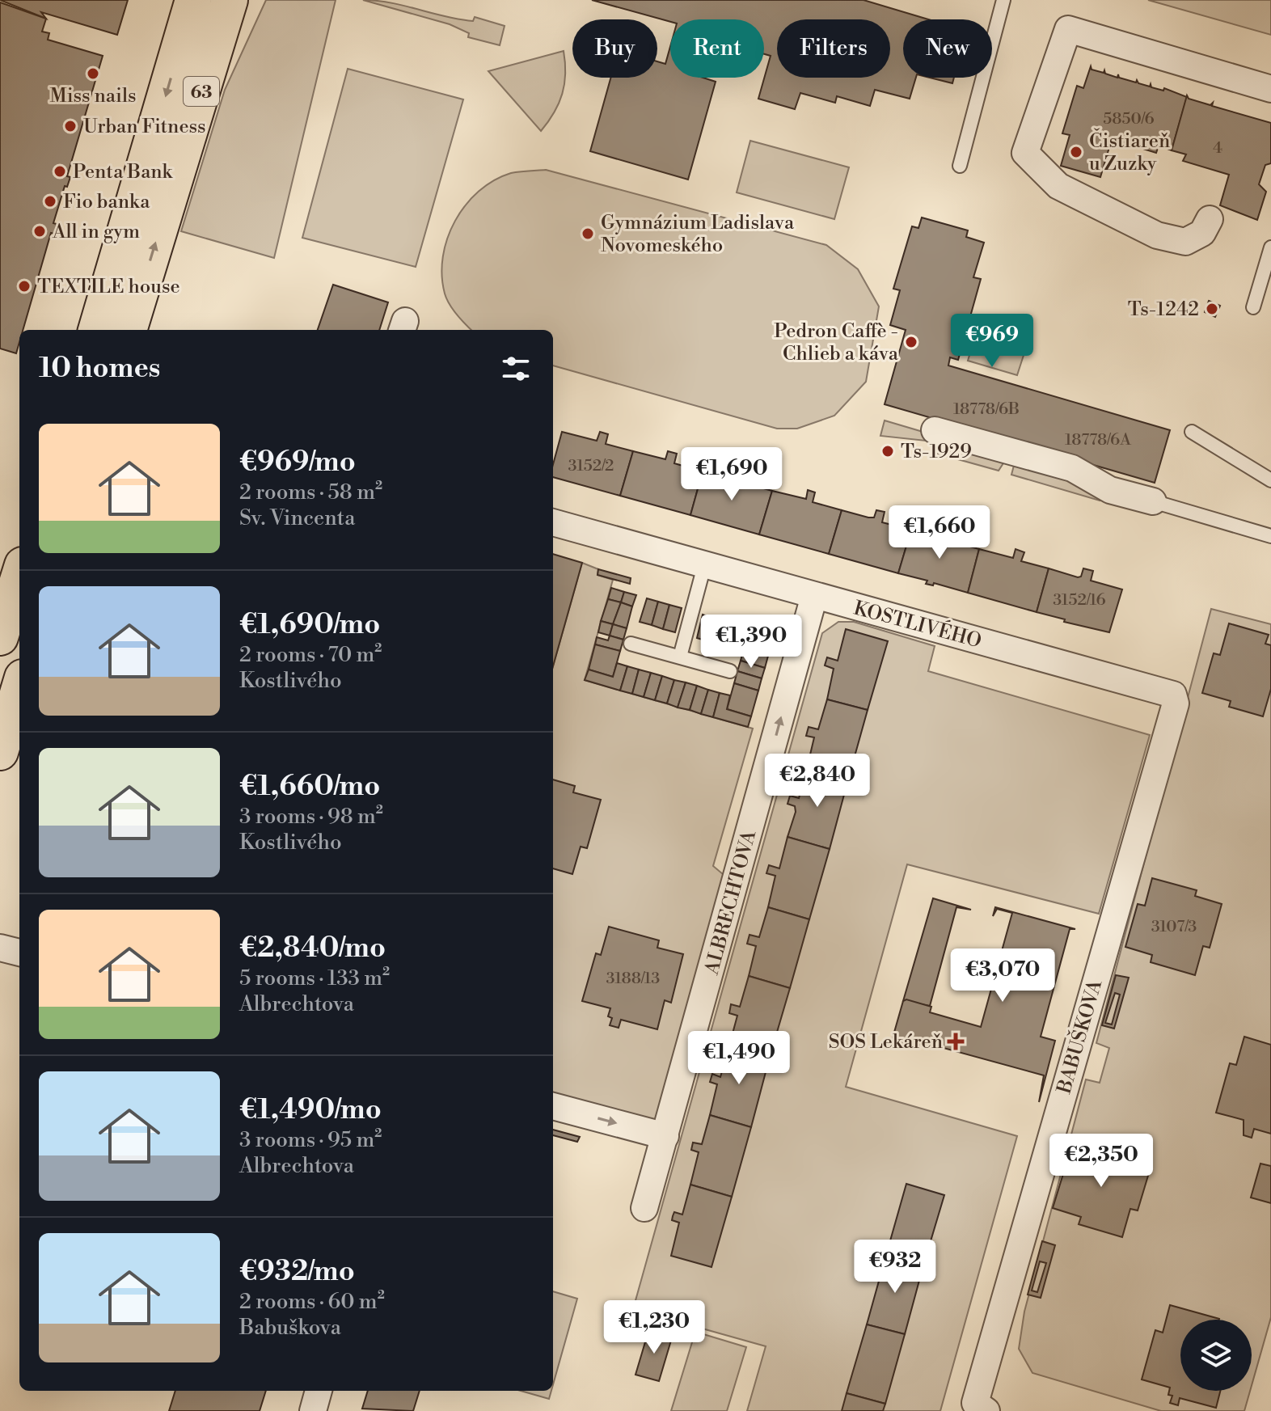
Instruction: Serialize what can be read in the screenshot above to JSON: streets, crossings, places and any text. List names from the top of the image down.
{
  "streets": {
    "main road": ["63"],
    "street": ["KOSTLIVÉHO", "ALBRECHTOVA", "BABUŠKOVA"]
  },
  "crossings": [
    ["KOSTLIVÉHO", "ALBRECHTOVA"],
    ["KOSTLIVÉHO", "BABUŠKOVA"]
  ],
  "one_way": ["ALBRECHTOVA"],
  "places": {
    "other": [
      "Miss nails",
      "Urban Fitness",
      "Čistiareň u Zuzky",
      "Penta Bank",
      "Fio banka",
      "All in gym",
      "Gymnázium Ladislava Novomeského",
      "TEXTILE house",
      "Ts-1242",
      "Pedron Caffè - Chlieb a káva",
      "Ts-1929"
    ],
    "health": ["SOS Lekáreň"]
  },
  "house_numbers": [
    "5850/6",
    "4",
    "18778/6B",
    "18778/6A",
    "3152/2",
    "3152/16",
    "3107/3",
    "3188/13"
  ],
  "page": {
    "chip": [
      "Buy",
      "Rent",
      "Filters",
      "New"
    ],
    "price": [
      "€969",
      "€1,690",
      "€1,660",
      "€1,390",
      "€2,840",
      "€3,070",
      "€1,490",
      "€2,350",
      "€932",
      "€1,230"
    ],
    "heading": "10 homes",
    "list": [
      {
        "name": "€969/mo",
        "note": "2 rooms · 58 m² · Sv. Vincenta"
      },
      {
        "name": "€1,690/mo",
        "note": "2 rooms · 70 m² · Kostlivého"
      },
      {
        "name": "€1,660/mo",
        "note": "3 rooms · 98 m² · Kostlivého"
      },
      {
        "name": "€2,840/mo",
        "note": "5 rooms · 133 m² · Albrechtova"
      },
      {
        "name": "€1,490/mo",
        "note": "3 rooms · 95 m² · Albrechtova"
      },
      {
        "name": "€932/mo",
        "note": "2 rooms · 60 m² · Babuškova"
      }
    ]
  }
}
